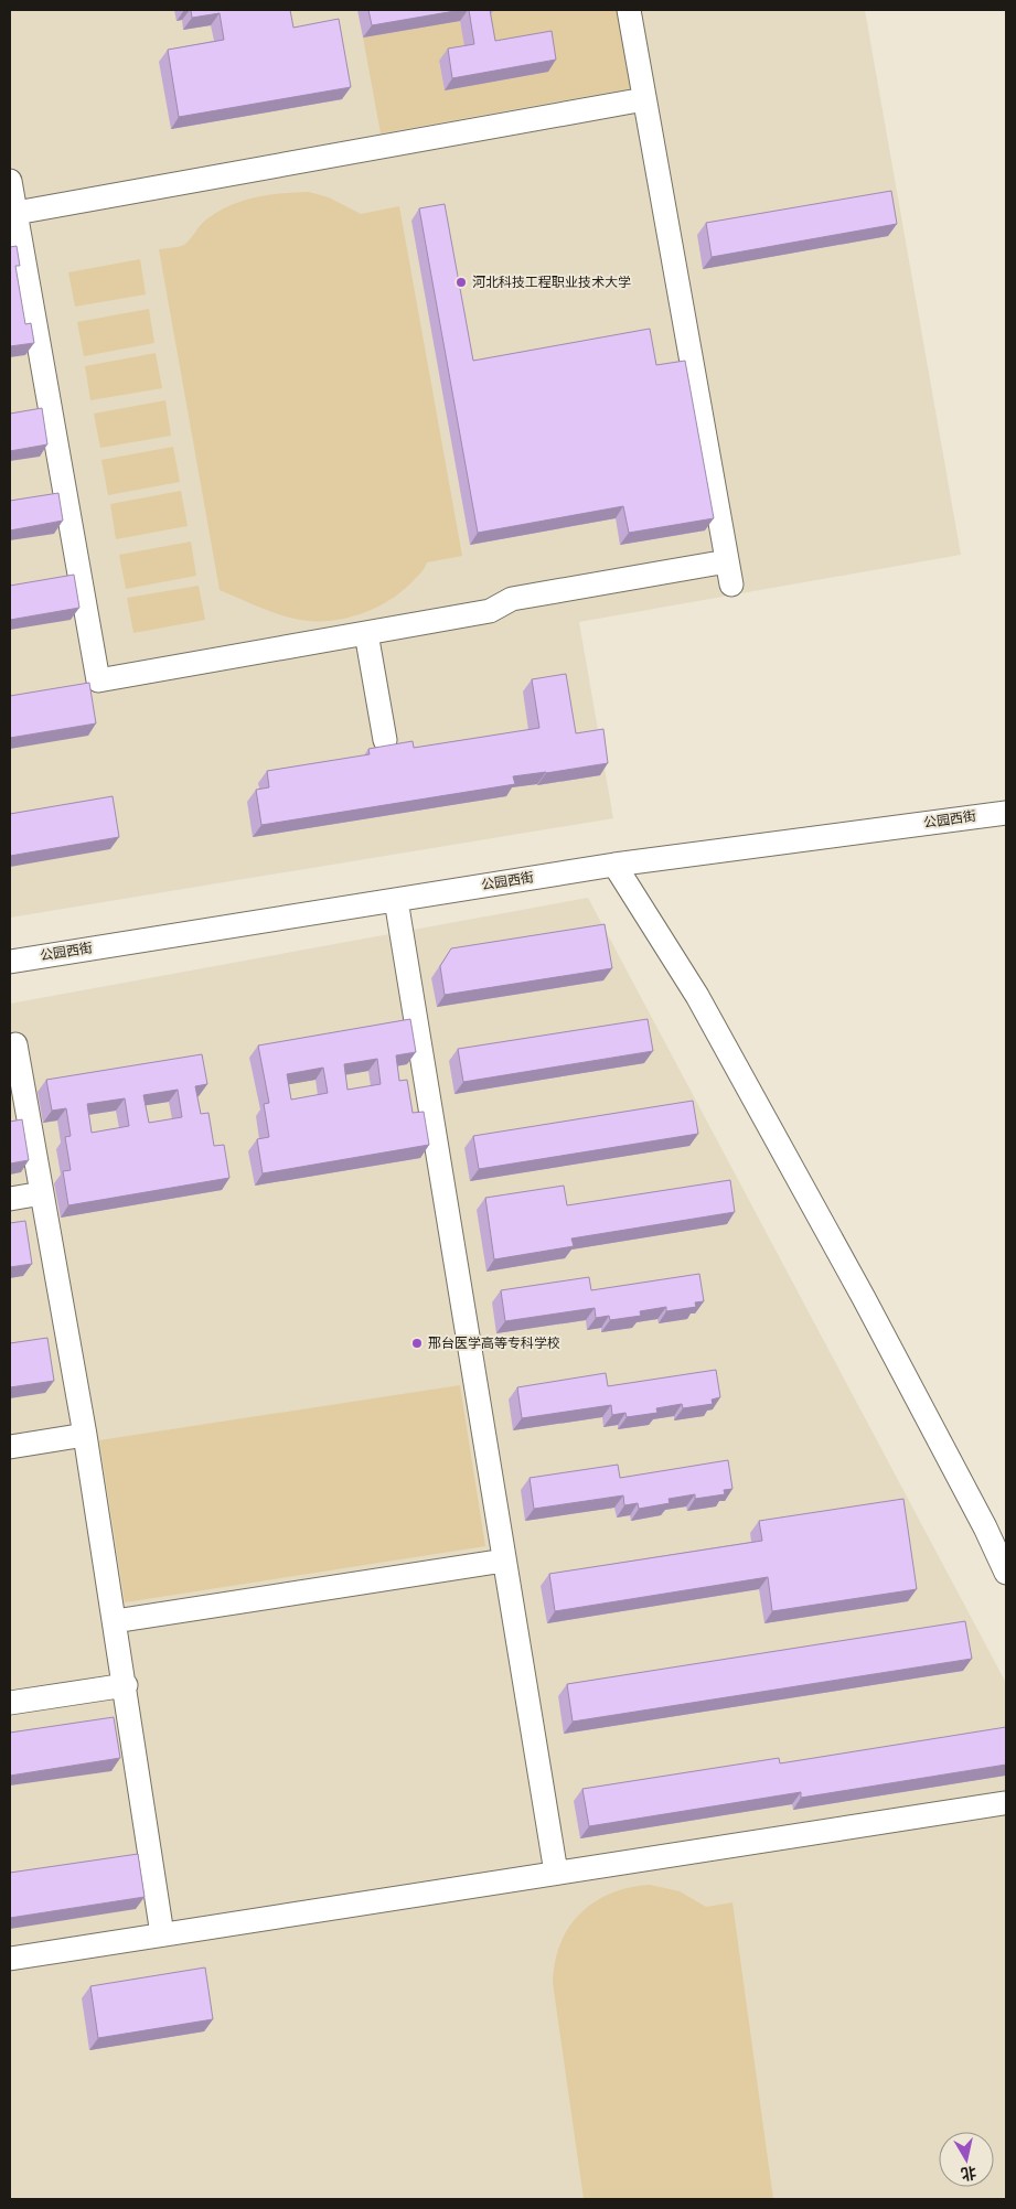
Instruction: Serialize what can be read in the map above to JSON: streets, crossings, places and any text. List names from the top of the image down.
{
  "streets": {
    "street": ["公园西街"]
  },
  "places": ["河北科技工程职业技术大学", "邢台医学高等专科学校"],
  "north": "bottom"
}
